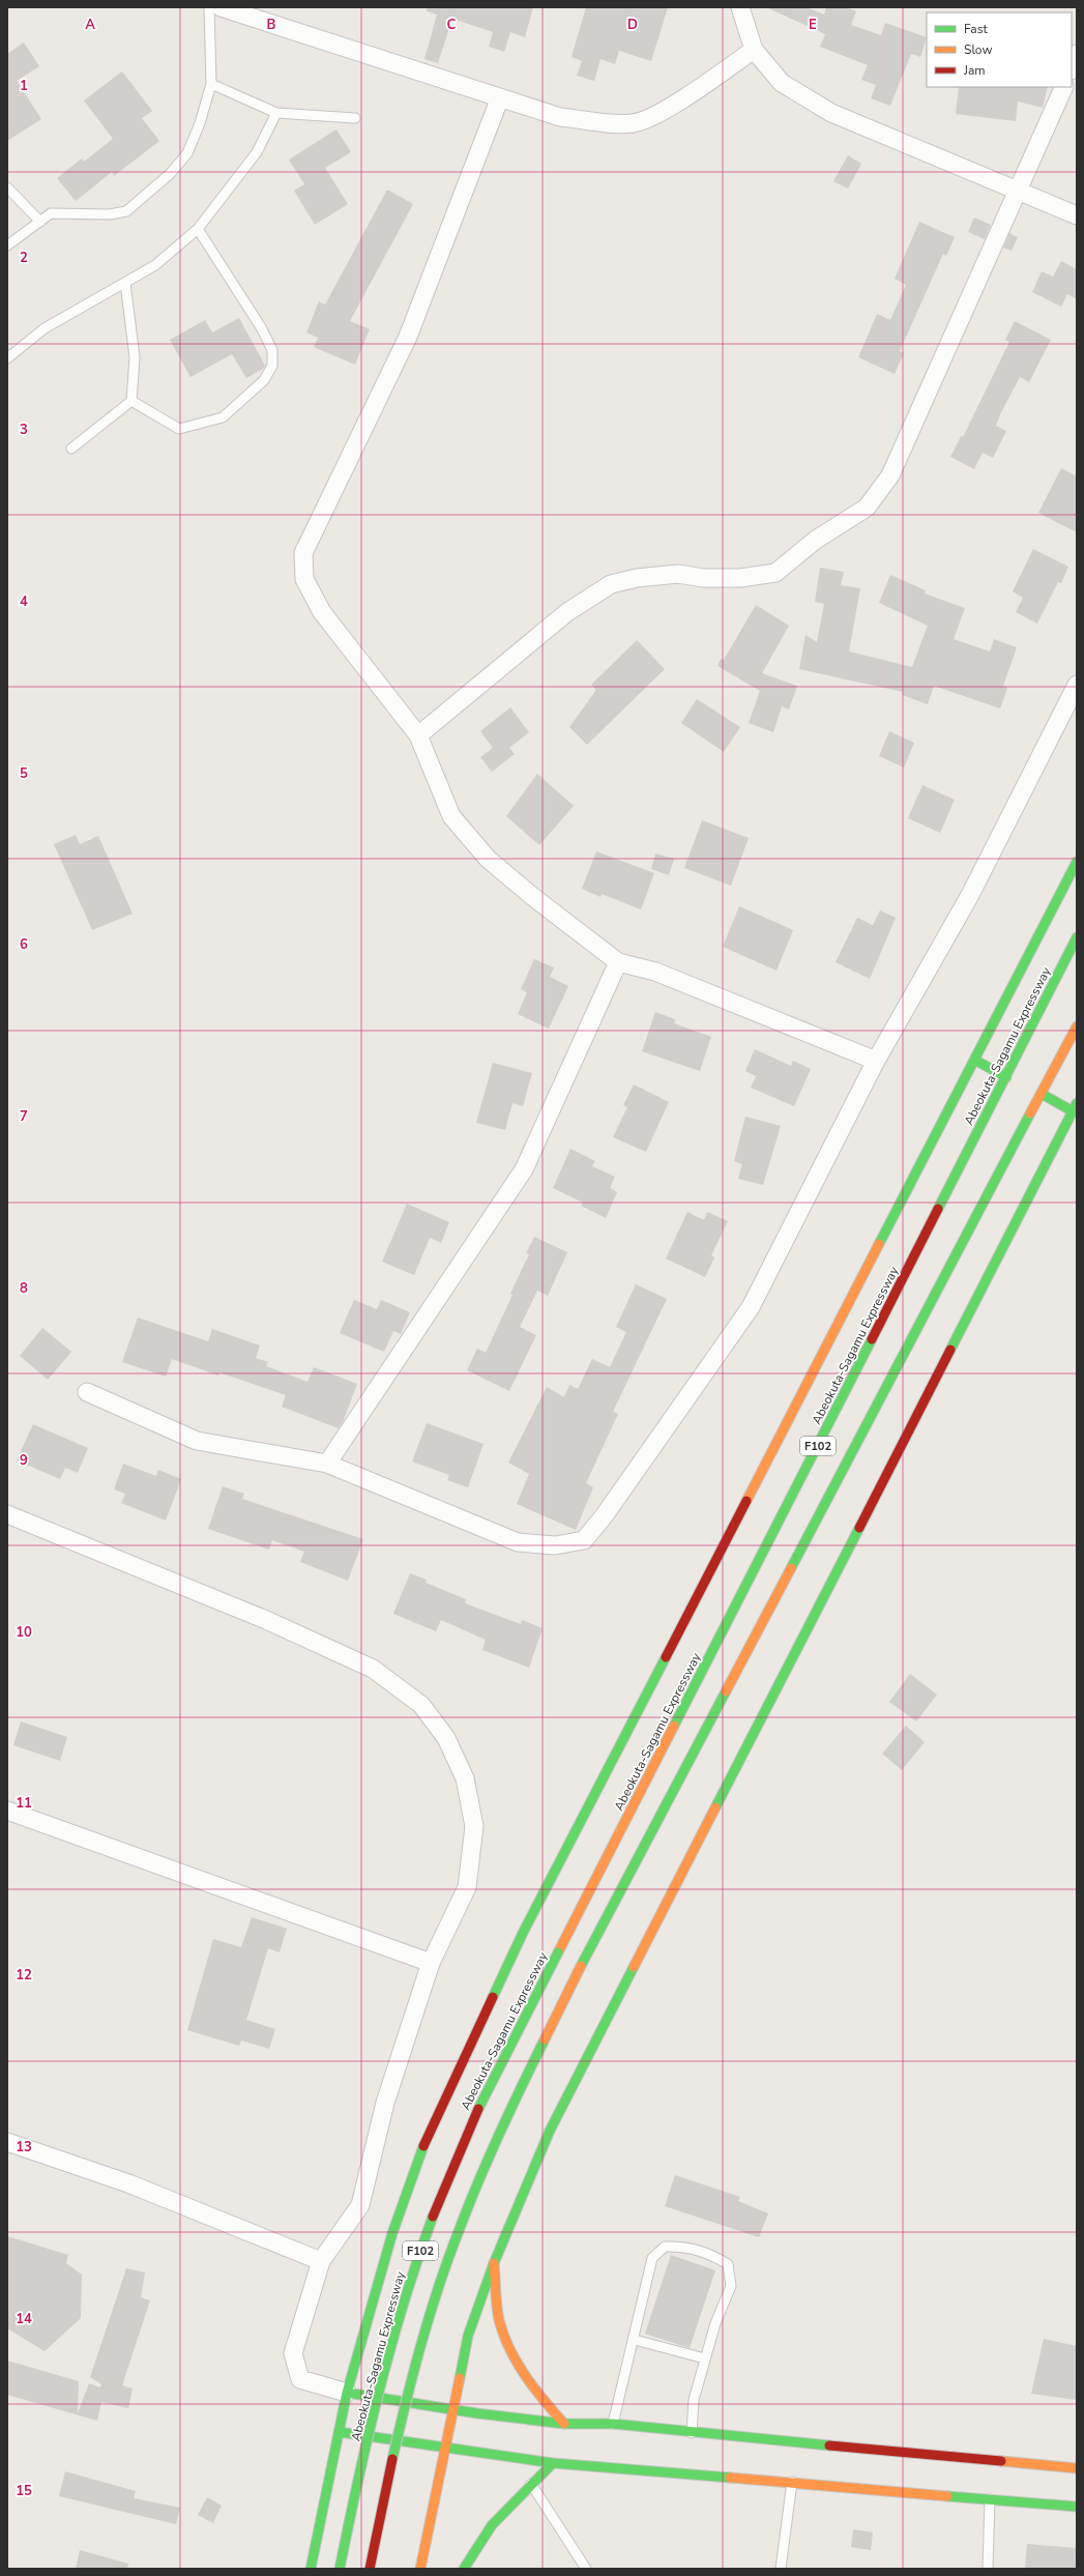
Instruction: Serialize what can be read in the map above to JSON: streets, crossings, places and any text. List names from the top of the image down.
{
  "streets": {
    "main road": ["Abeokuta-Sagamu Expressway", "F102"]
  },
  "legend": ["Fast", "Slow", "Jam"],
  "grid": {
    "columns": [
      "A",
      "B",
      "C",
      "D",
      "E"
    ],
    "rows": [
      "1",
      "2",
      "3",
      "4",
      "5",
      "6",
      "7",
      "8",
      "9",
      "10",
      "11",
      "12",
      "13",
      "14",
      "15"
    ]
  }
}
